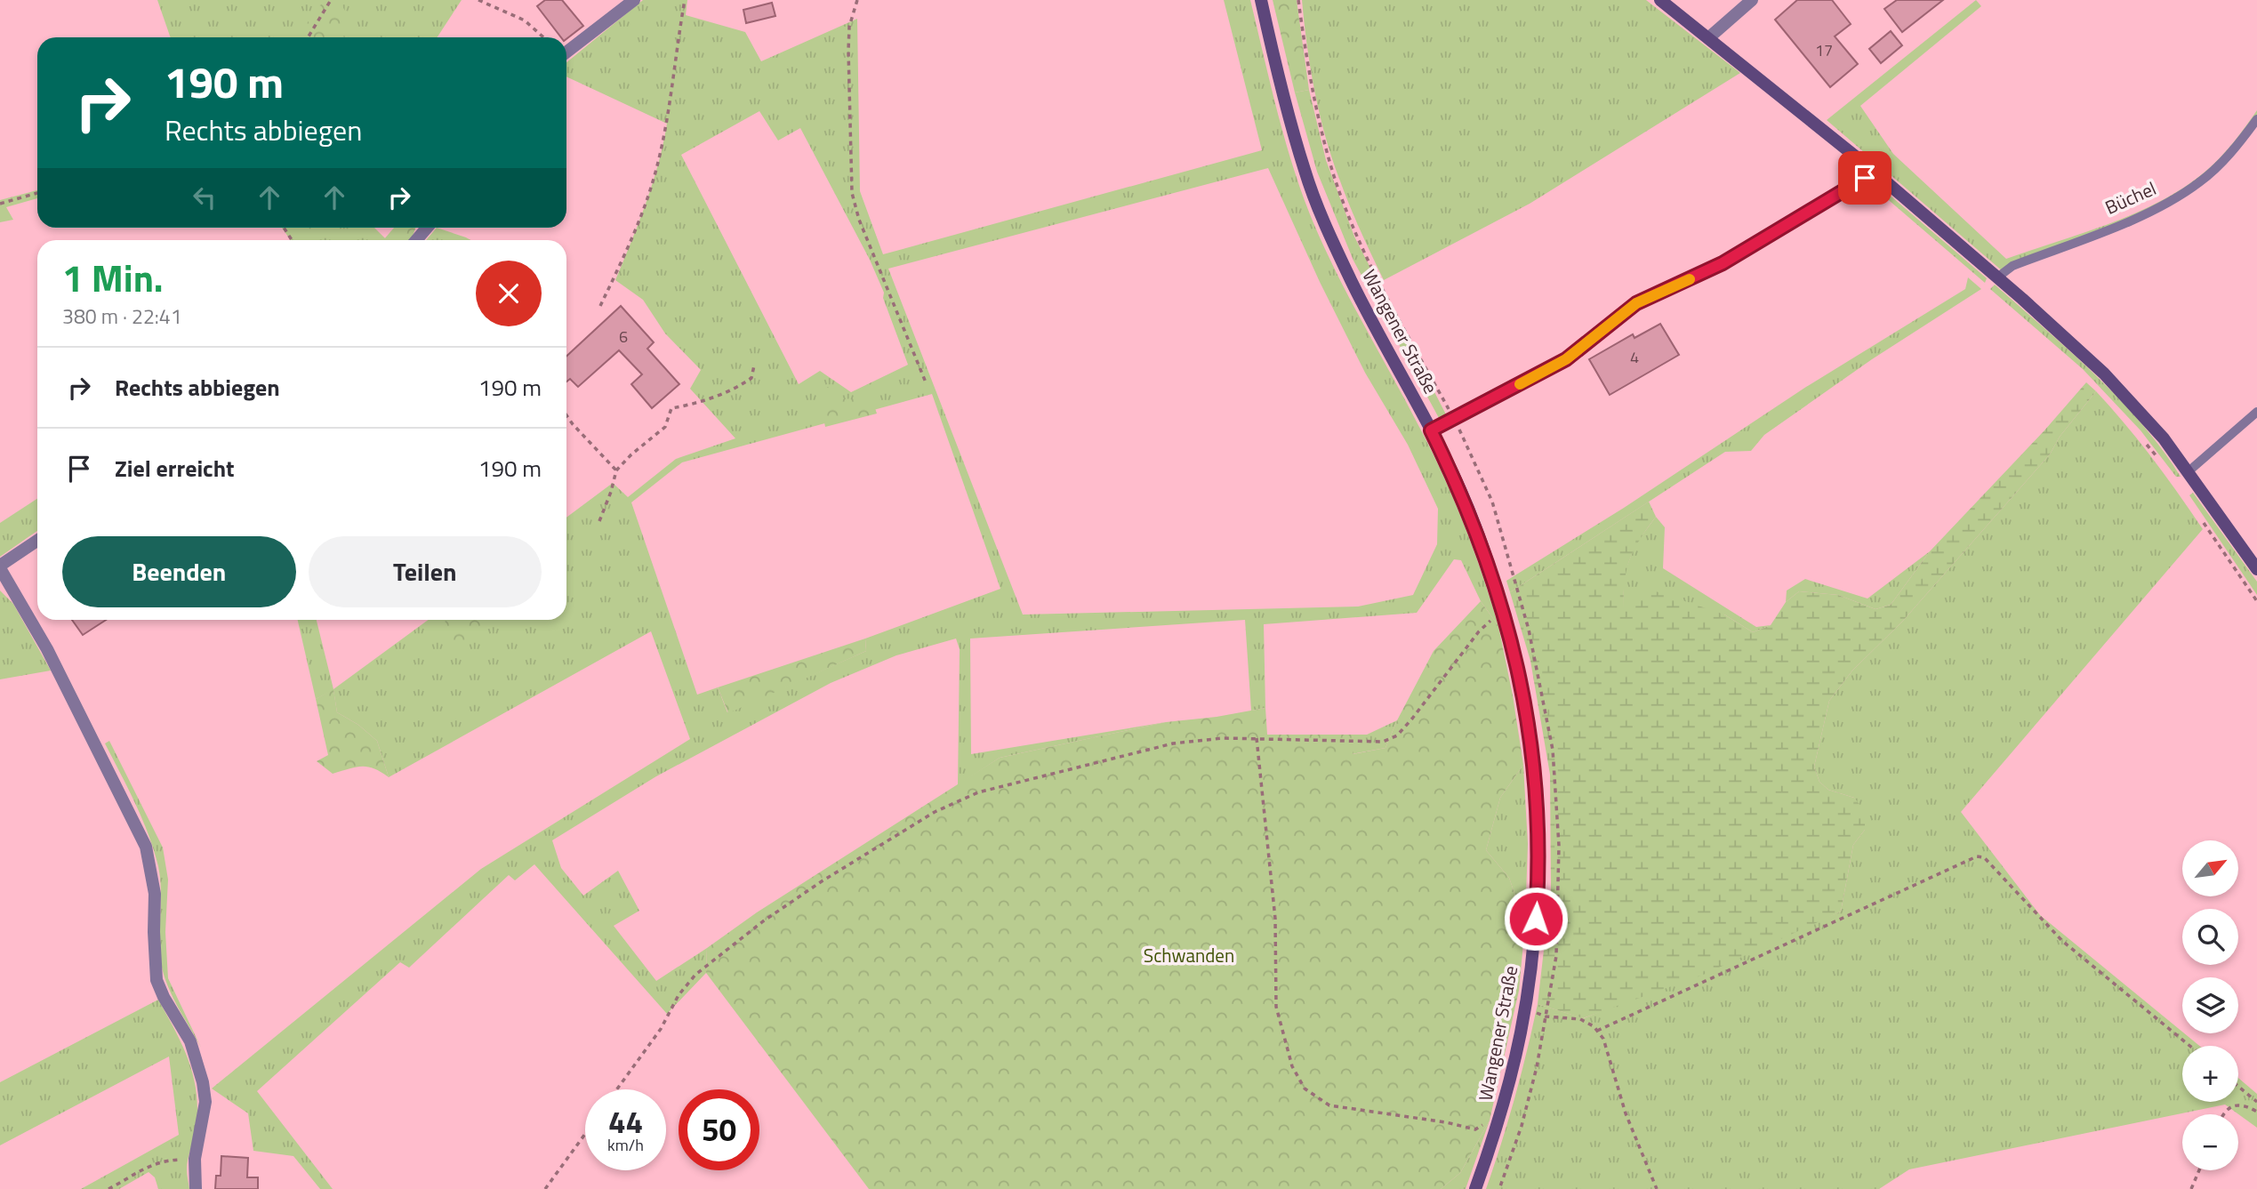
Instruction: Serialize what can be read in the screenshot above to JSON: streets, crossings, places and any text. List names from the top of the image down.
{
  "streets": {
    "main road": ["Wangener Straße"],
    "lane": ["Büchel"]
  },
  "parks": ["Schwanden"],
  "house_numbers": ["17", "6", "4"],
  "north": "top right",
  "page": {
    "turn": ["190 m", "Rechts abbiegen"],
    "heading": ["1 Min.", "380 m · 22:41"],
    "list": [
      {
        "name": "Rechts abbiegen",
        "value": "190 m"
      },
      {
        "name": "Ziel erreicht",
        "value": "190 m"
      }
    ],
    "buttons": ["Beenden", "Teilen"],
    "map_buttons": ["+", "−"],
    "speed": "44 km/h",
    "limit": "50"
  }
}
